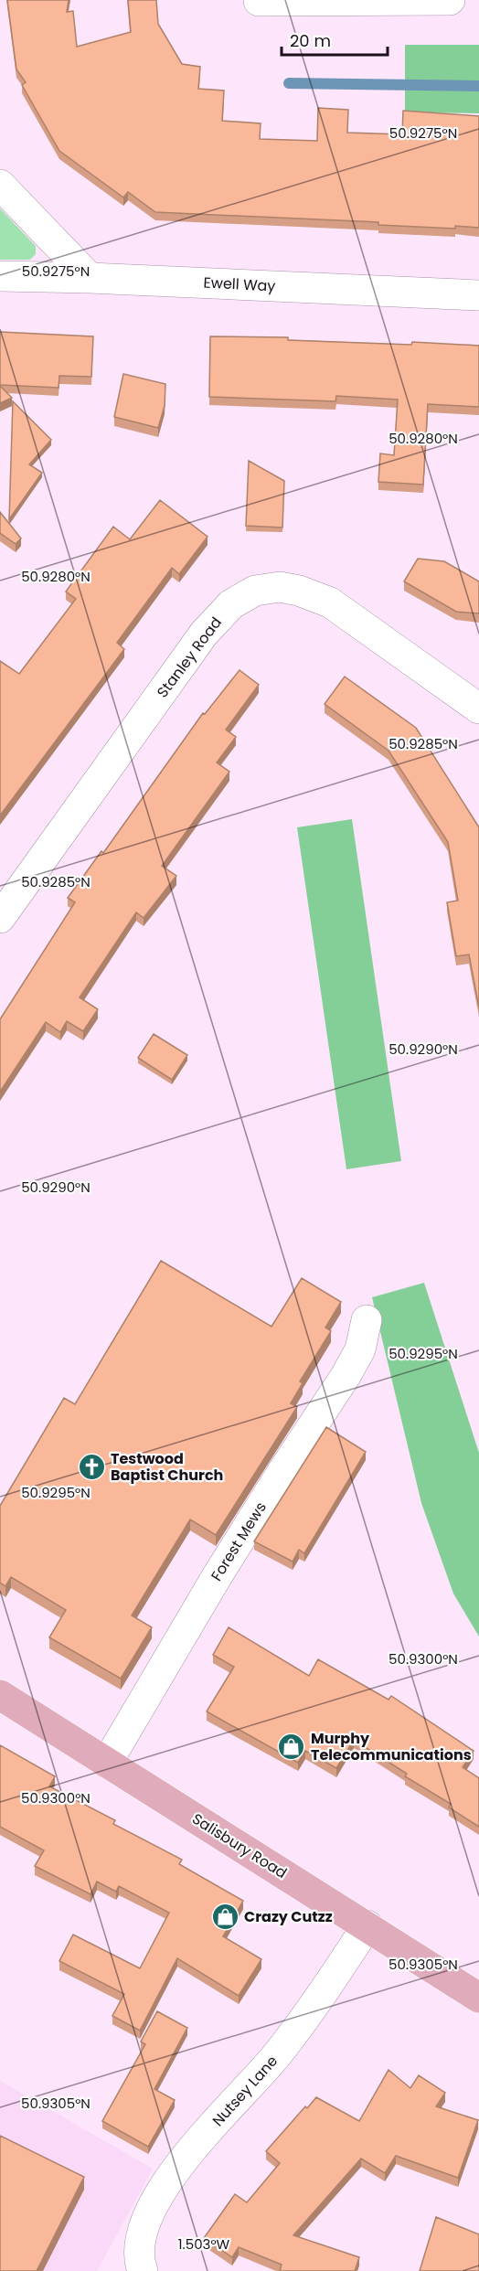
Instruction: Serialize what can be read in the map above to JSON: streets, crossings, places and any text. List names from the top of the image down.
{
  "streets": {
    "main road": ["Salisbury Road"],
    "street": [
      "Ewell Way",
      "Stanley Road",
      "Forest Mews",
      "Nutsey Lane"
    ]
  },
  "crossings": [
    ["Forest Mews", "Salisbury Road"],
    ["Salisbury Road", "Nutsey Lane"]
  ],
  "places": {
    "church": ["Testwood Baptist Church"],
    "shop": ["Murphy Telecommunications", "Crazy Cutzz"]
  },
  "scale_bar": "20 m",
  "coordinates": [
    "50.9275°N",
    "50.9280°N",
    "50.9285°N",
    "50.9290°N",
    "50.9295°N",
    "50.9300°N",
    "50.9305°N",
    "1.503°W"
  ]
}
